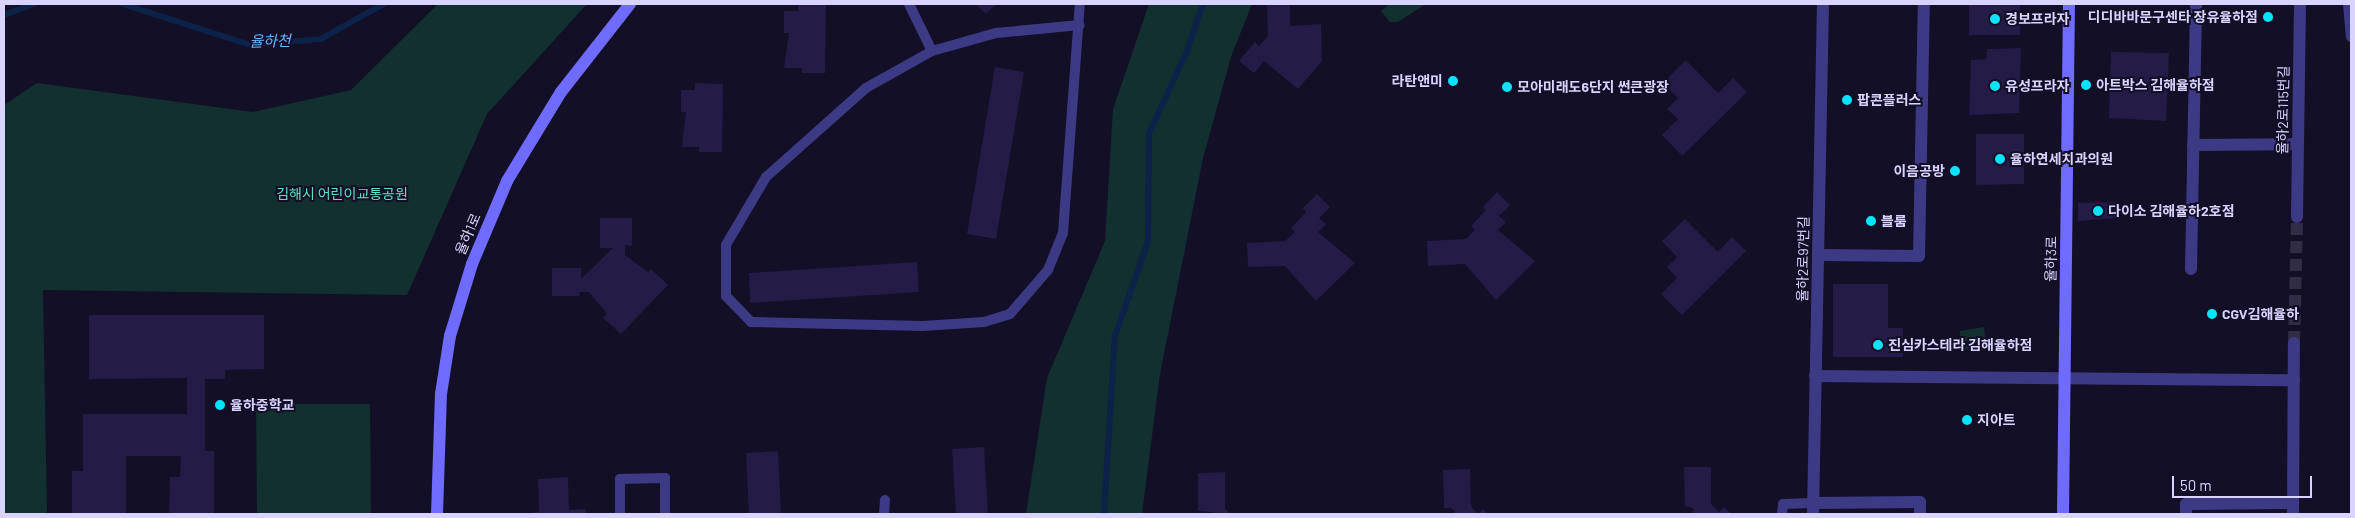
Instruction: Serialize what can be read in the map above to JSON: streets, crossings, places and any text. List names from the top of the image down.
{
  "streets": {
    "street": [
      "율하2로115번길",
      "율하1로",
      "율하2로97번길",
      "율하3로"
    ]
  },
  "water": ["율하천"],
  "parks": ["김해시 어린이교통공원"],
  "places": [
    "디디바바문구센타 장유율하점",
    "경보프라자",
    "라탄앤미",
    "아트박스 김해율하점",
    "유성프라자",
    "모아미래도6단지 썬큰광장",
    "팝콘플러스",
    "율하연세치과의원",
    "이음공방",
    "다이소 김해율하2호점",
    "블룸",
    "CGV김해율하",
    "진심카스테라 김해율하점",
    "율하중학교",
    "지아트"
  ],
  "scale_bar": "50 m"
}
